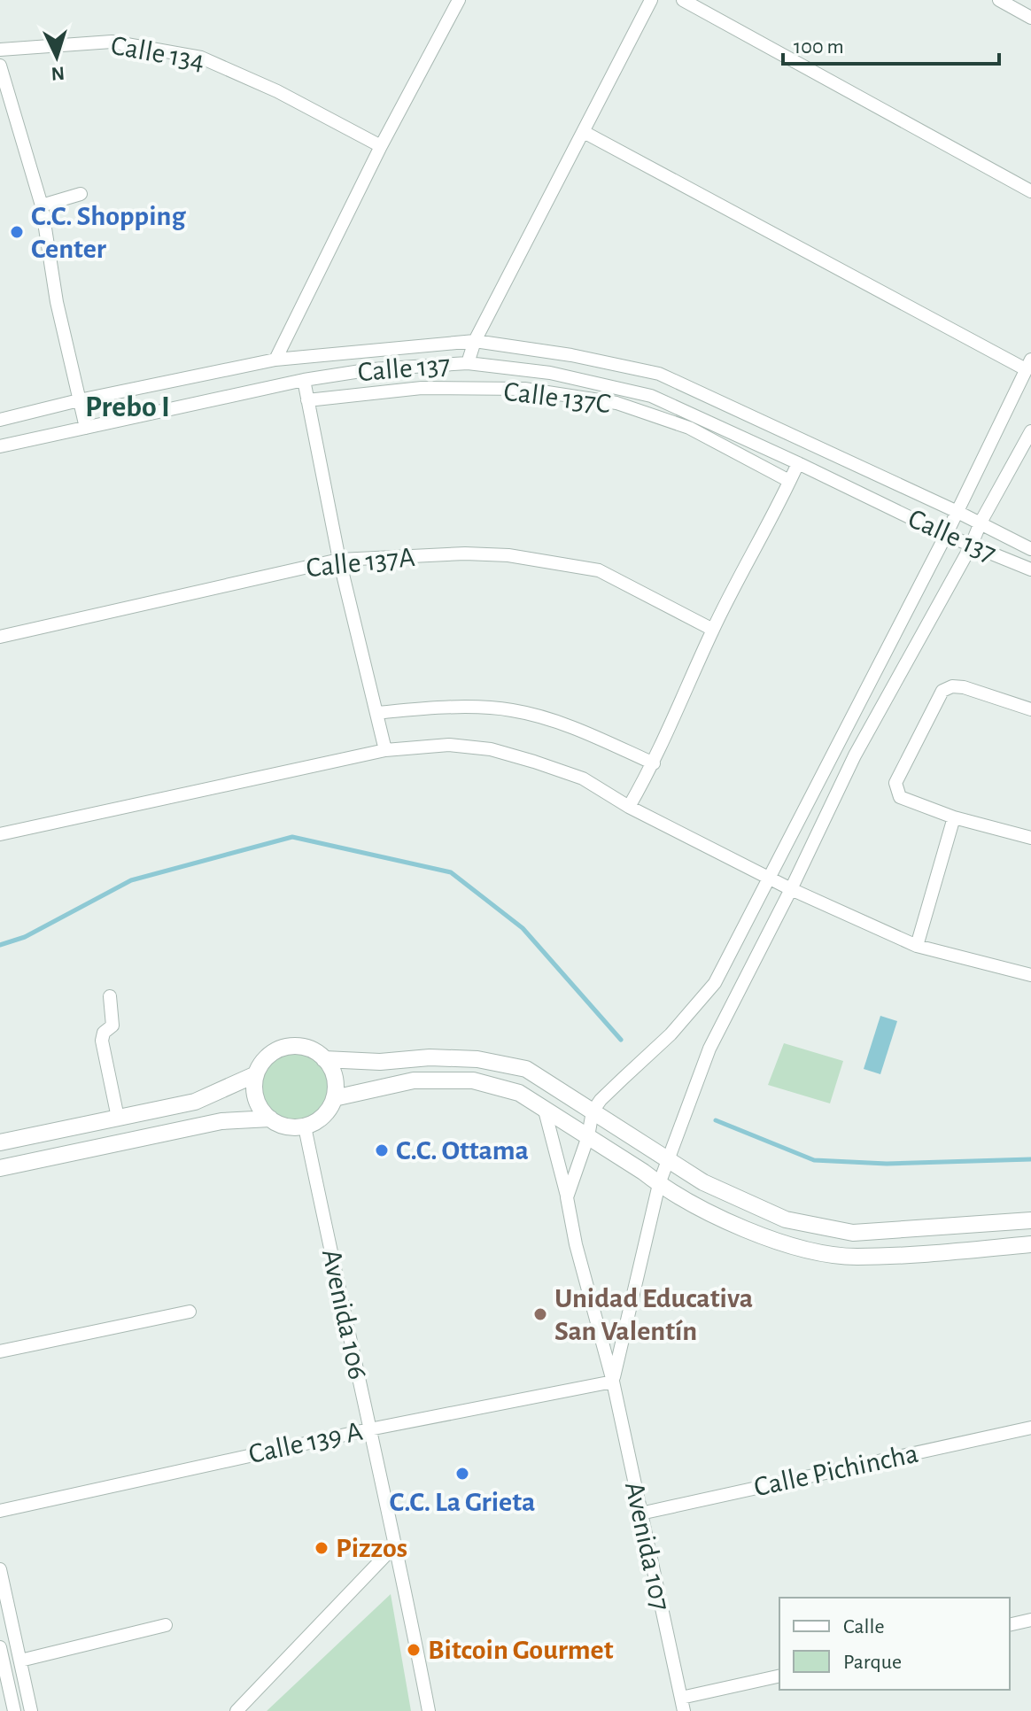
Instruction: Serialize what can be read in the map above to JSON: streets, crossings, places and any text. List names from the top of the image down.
{
  "streets": {
    "street": [
      "Calle 134",
      "Calle 137",
      "Calle 137C",
      "Calle 137A",
      "Avenida 106",
      "Calle 139 A",
      "Calle Pichincha",
      "Avenida 107"
    ]
  },
  "crossings": [
    ["Avenida 106", "Calle 139 A"],
    ["Calle 139 A", "Avenida 107"],
    ["Calle Pichincha", "Avenida 107"]
  ],
  "districts": ["Prebo I"],
  "places": [
    "C.C. Shopping Center",
    "C.C. Ottama",
    "Unidad Educativa San Valentín",
    "C.C. La Grieta",
    "Pizzos",
    "Bitcoin Gourmet"
  ],
  "legend": ["Calle", "Parque"],
  "scale_bar": "100 m",
  "north": "bottom"
}
